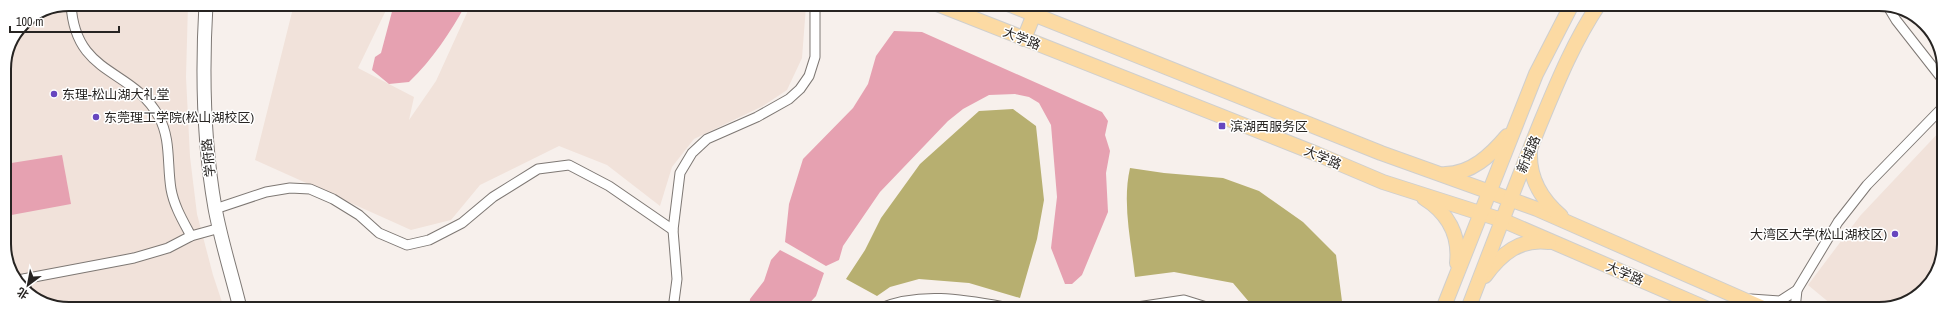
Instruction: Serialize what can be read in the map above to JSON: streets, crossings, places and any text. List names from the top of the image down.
{
  "streets": {
    "main road": ["大学路", "新城路"],
    "street": ["学府路"]
  },
  "crossings": [
    ["大学路", "新城路"]
  ],
  "places": {
    "other": ["东理-松山湖大礼堂", "东莞理工学院(松山湖校区)", "大湾区大学(松山湖校区)"],
    "transit": ["滨湖西服务区"]
  },
  "scale_bar": "100 m",
  "north": "bottom left"
}
